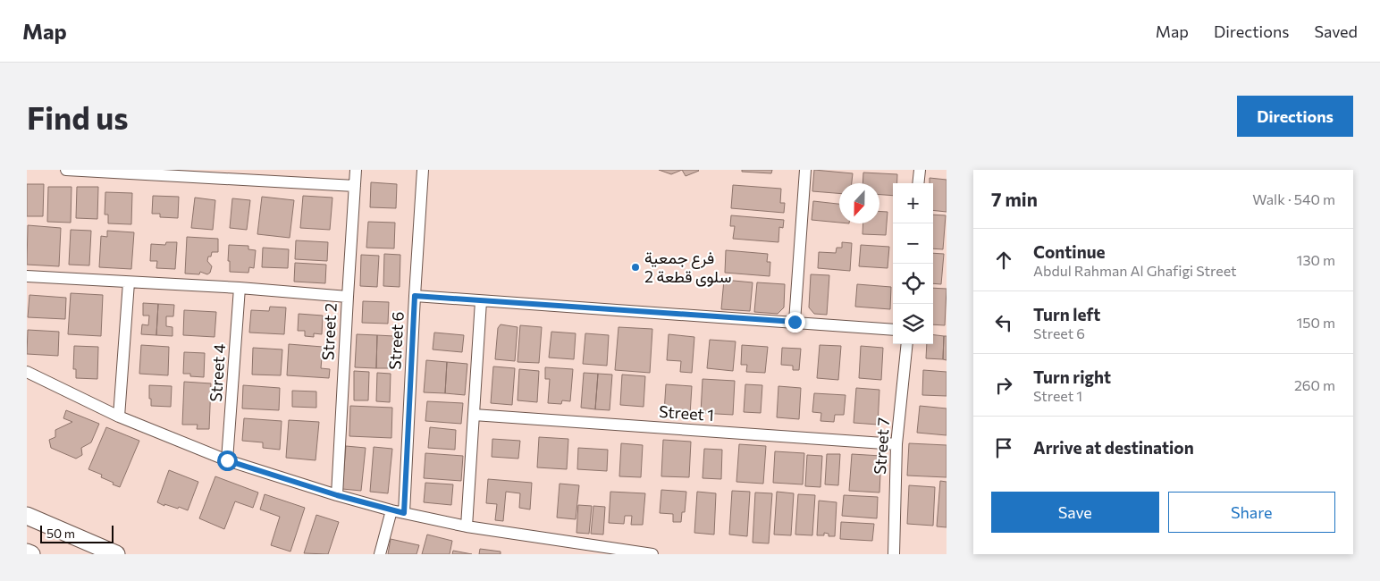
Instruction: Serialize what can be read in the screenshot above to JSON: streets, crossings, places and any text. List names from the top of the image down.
{
  "streets": {
    "street": [
      "Street 2",
      "Street 6",
      "Street 4",
      "Street 1",
      "Street 7"
    ]
  },
  "crossings": [
    ["Street 1", "Street 7"]
  ],
  "places": ["فرع جمعية سلوى قطعة 2"],
  "scale_bar": "50 m",
  "north": "bottom",
  "page": {
    "header": "Map",
    "nav": ["Map", "Directions", "Saved"],
    "buttons": [
      "Directions",
      ["Save", "Share"]
    ],
    "title": "Find us",
    "heading": ["7 min", "Walk · 540 m"],
    "map_buttons": ["+", "−"],
    "list": [
      ["Continue", "Abdul Rahman Al Ghafigi Street", "130 m"],
      ["Turn left", "Street 6", "150 m"],
      ["Turn right", "Street 1", "260 m"],
      "Arrive at destination"
    ],
    "scale": "50 m"
  }
}
